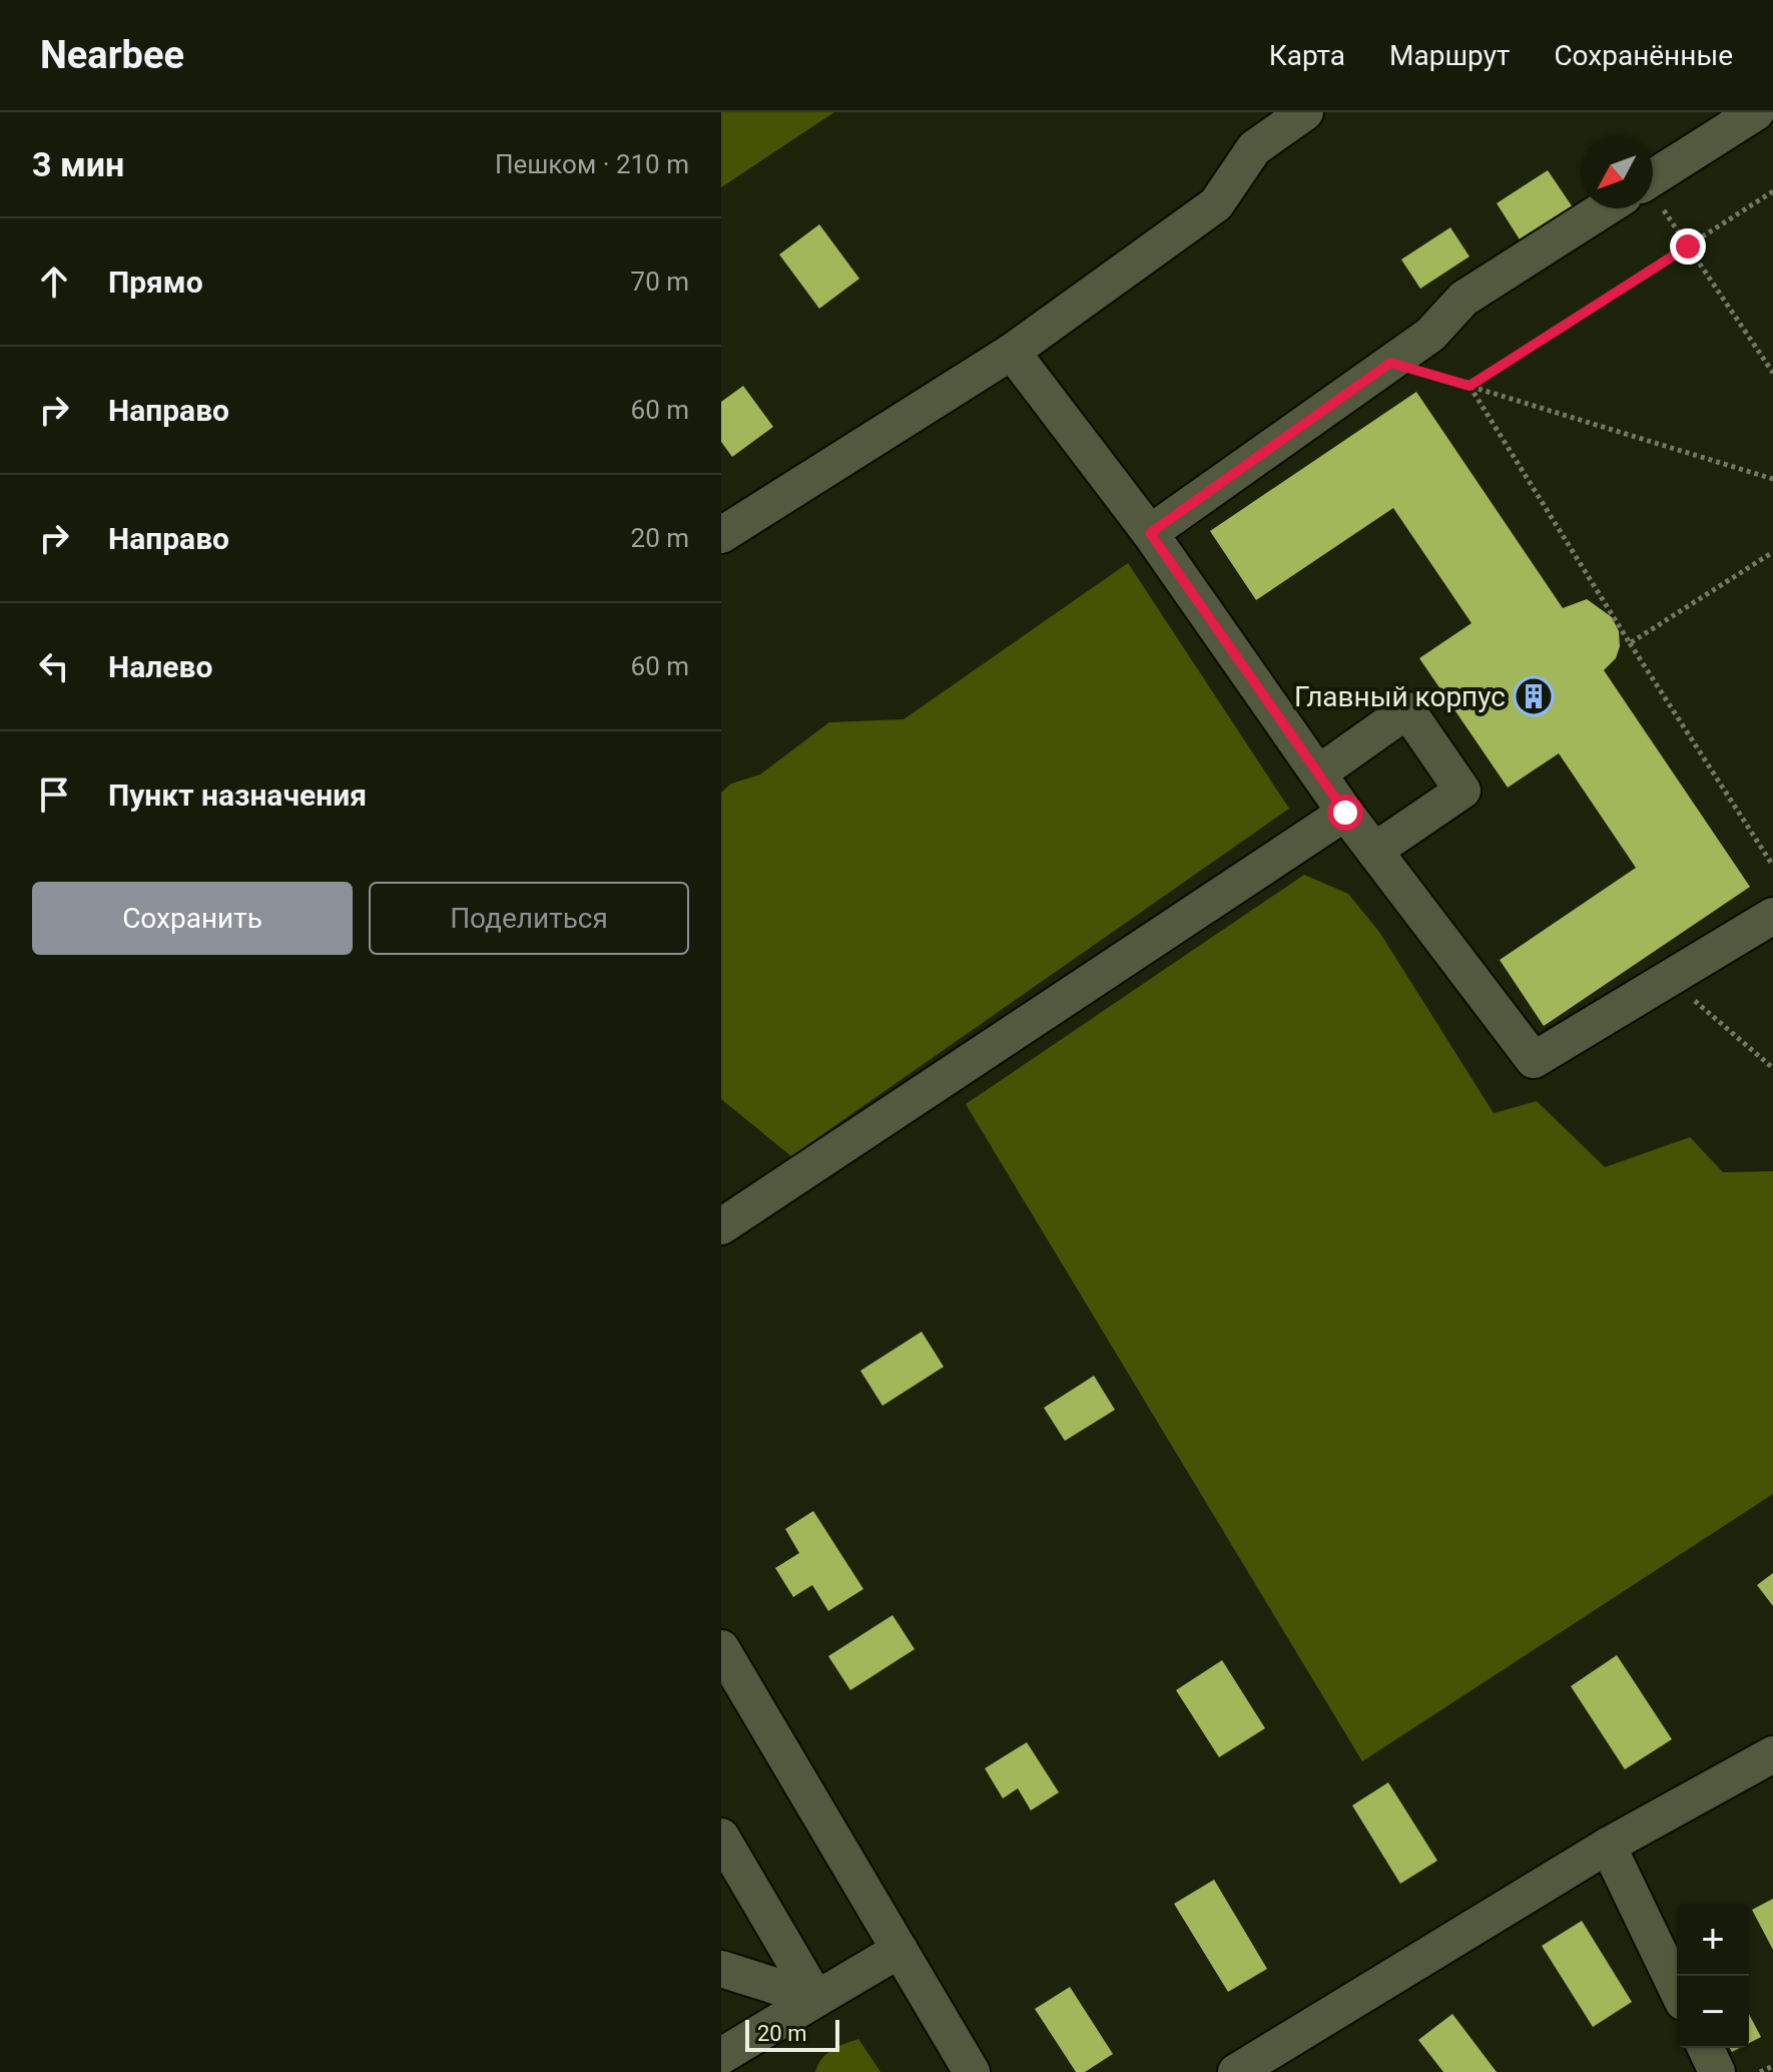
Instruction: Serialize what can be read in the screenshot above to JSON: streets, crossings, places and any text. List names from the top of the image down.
{
  "places": {
    "building": ["Главный корпус"]
  },
  "scale_bar": "20 m",
  "north": "bottom left",
  "page": {
    "header": "Nearbee",
    "nav": ["Карта", "Маршрут", "Сохранённые"],
    "heading": ["3 мин", "Пешком · 210 m"],
    "list": [
      ["Прямо", "70 m"],
      ["Направо", "60 m"],
      ["Направо", "20 m"],
      ["Налево", "60 m"],
      "Пункт назначения"
    ],
    "buttons": ["Сохранить", "Поделиться"],
    "map_buttons": ["+", "−"],
    "scale": "20 m"
  }
}
